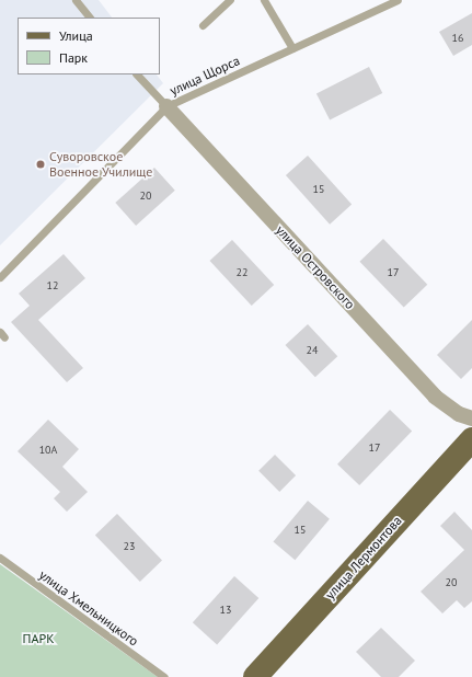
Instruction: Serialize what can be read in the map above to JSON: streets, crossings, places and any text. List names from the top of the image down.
{
  "streets": {
    "main road": ["улица Лермонтова"],
    "street": ["улица Островского"],
    "lane": ["улица Щорса", "улица Хмельницкого"]
  },
  "crossings": [
    ["улица Щорса", "улица Островского"]
  ],
  "parks": ["ПАРК"],
  "places": ["Суворовское Военное Училище"],
  "house_numbers": [
    "16",
    "15",
    "20",
    "22",
    "17",
    "12",
    "24",
    "17",
    "10А",
    "15",
    "23",
    "20",
    "13"
  ],
  "legend": ["Улица", "Парк"]
}
